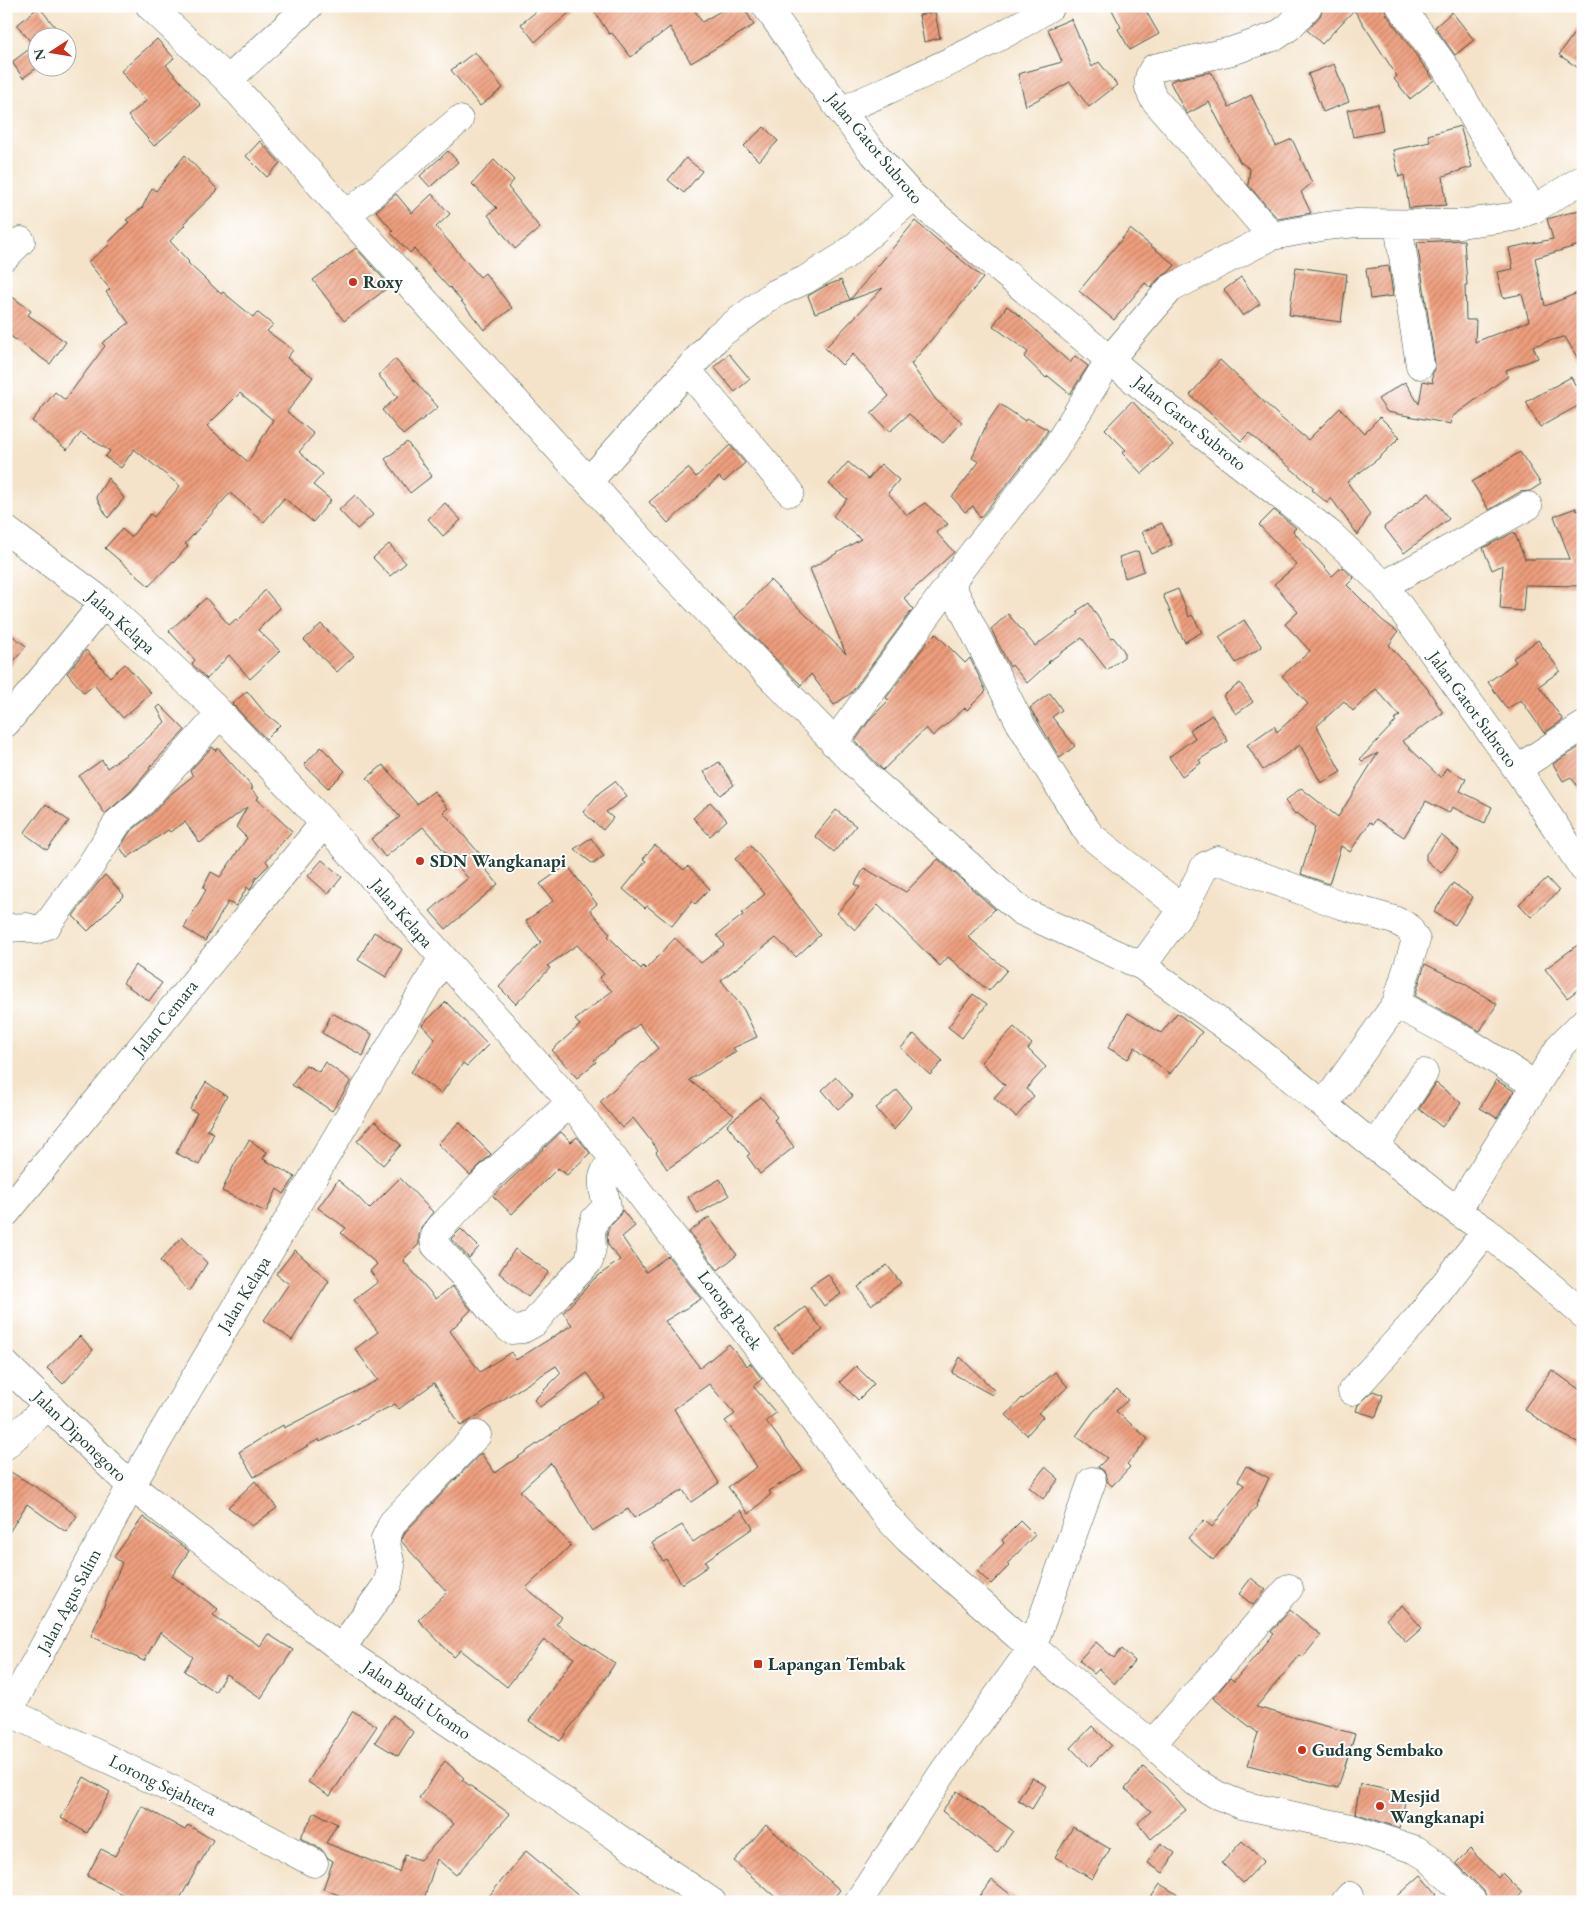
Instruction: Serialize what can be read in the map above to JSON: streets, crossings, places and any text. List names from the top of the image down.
{
  "streets": {
    "street": [
      "Jalan Gatot Subroto",
      "Jalan Kelapa",
      "Jalan Cemara",
      "Lorong Pecek",
      "Jalan Diponegoro",
      "Jalan Agus Salim",
      "Jalan Budi Utomo",
      "Lorong Sejahtera"
    ]
  },
  "crossings": [
    ["Jalan Kelapa", "Jalan Cemara"],
    ["Jalan Kelapa", "Lorong Pecek"],
    ["Jalan Kelapa", "Jalan Diponegoro"],
    ["Jalan Kelapa", "Jalan Agus Salim"],
    ["Jalan Kelapa", "Jalan Budi Utomo"],
    ["Jalan Diponegoro", "Jalan Agus Salim"],
    ["Jalan Diponegoro", "Jalan Budi Utomo"],
    ["Jalan Agus Salim", "Jalan Budi Utomo"],
    ["Jalan Agus Salim", "Lorong Sejahtera"]
  ],
  "places": {
    "other": [
      "Roxy",
      "SDN Wangkanapi",
      "Gudang Sembako",
      "Mesjid Wangkanapi"
    ],
    "transit": ["Lapangan Tembak"]
  },
  "north": "left"
}
